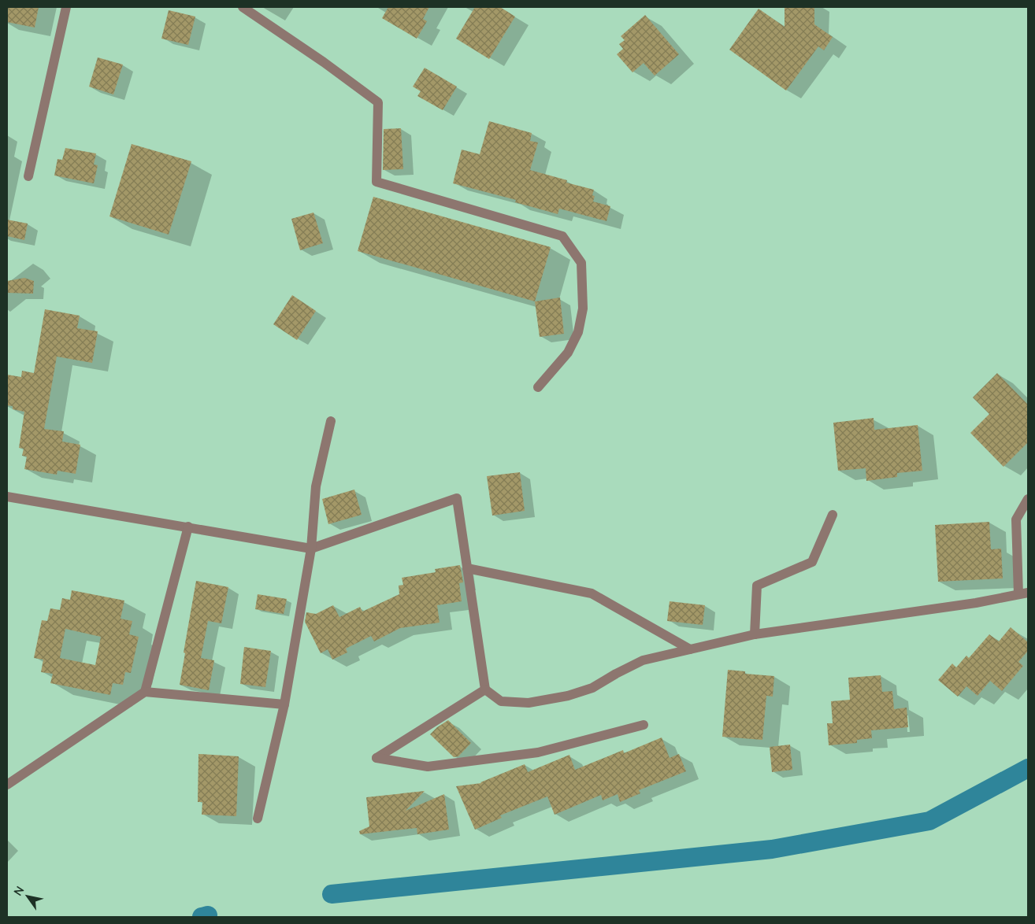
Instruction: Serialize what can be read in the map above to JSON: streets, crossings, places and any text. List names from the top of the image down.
{
  "north": "top left"
}
